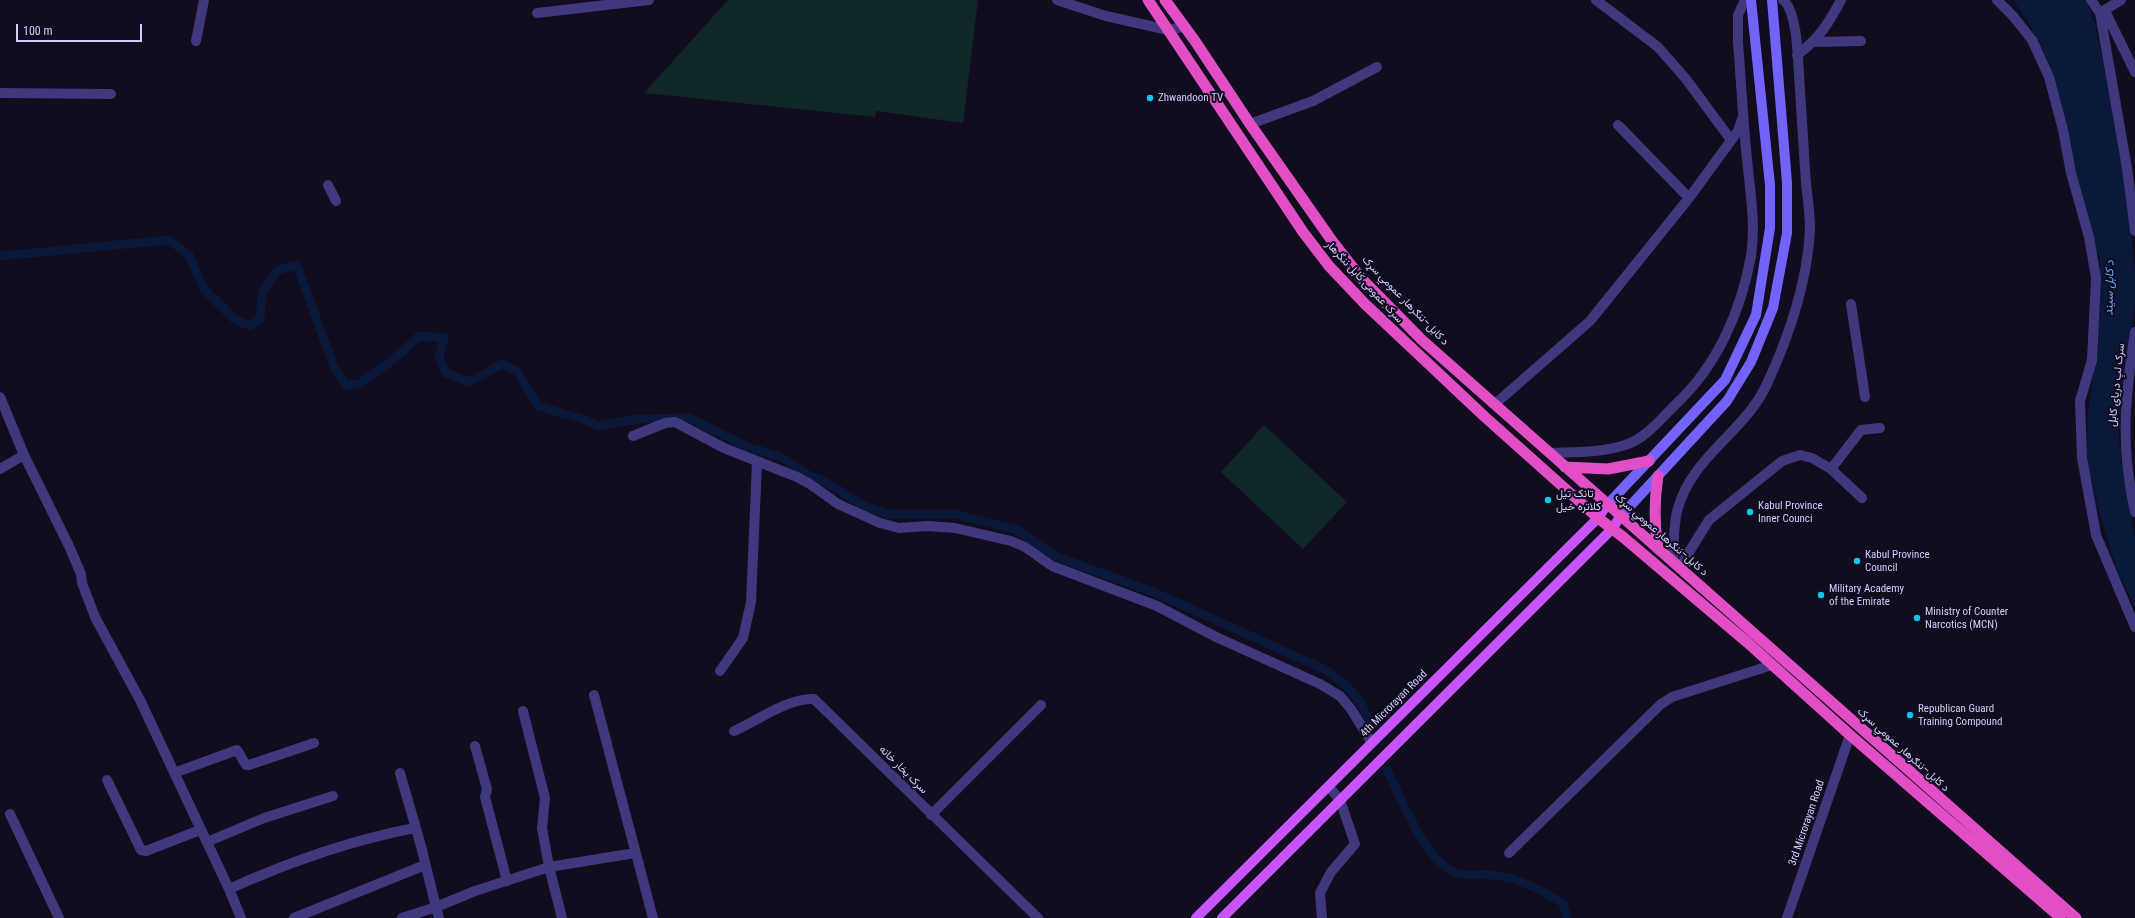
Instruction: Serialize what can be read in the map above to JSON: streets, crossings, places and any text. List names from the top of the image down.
{
  "streets": {
    "highway": ["سرک عمومی کابل ننگرهار", "د کابل–ننګرهار عمومي سړک"],
    "main road": ["4th Microrayan Road"],
    "street": ["سرک لبِ دریای کابل", "سرک بخار خانه", "3rd Microrayan Road"]
  },
  "crossings": [
    ["سرک عمومی کابل ننگرهار", "د کابل–ننګرهار عمومي سړک"],
    ["سرک عمومی کابل ننگرهار", "4th Microrayan Road"],
    ["د کابل–ننګرهار عمومي سړک", "4th Microrayan Road"],
    ["د کابل–ننګرهار عمومي سړک", "3rd Microrayan Road"]
  ],
  "water": ["د کابل سيند"],
  "places": [
    "Zhwandoon TV",
    "تانک تیل کلاتره خیل",
    "Kabul Province Inner Counci",
    "Kabul Province Council",
    "Military Academy of the Emirate",
    "Ministry of Counter Narcotics (MCN)",
    "Republican Guard Training Compound"
  ],
  "scale_bar": "100 m"
}
